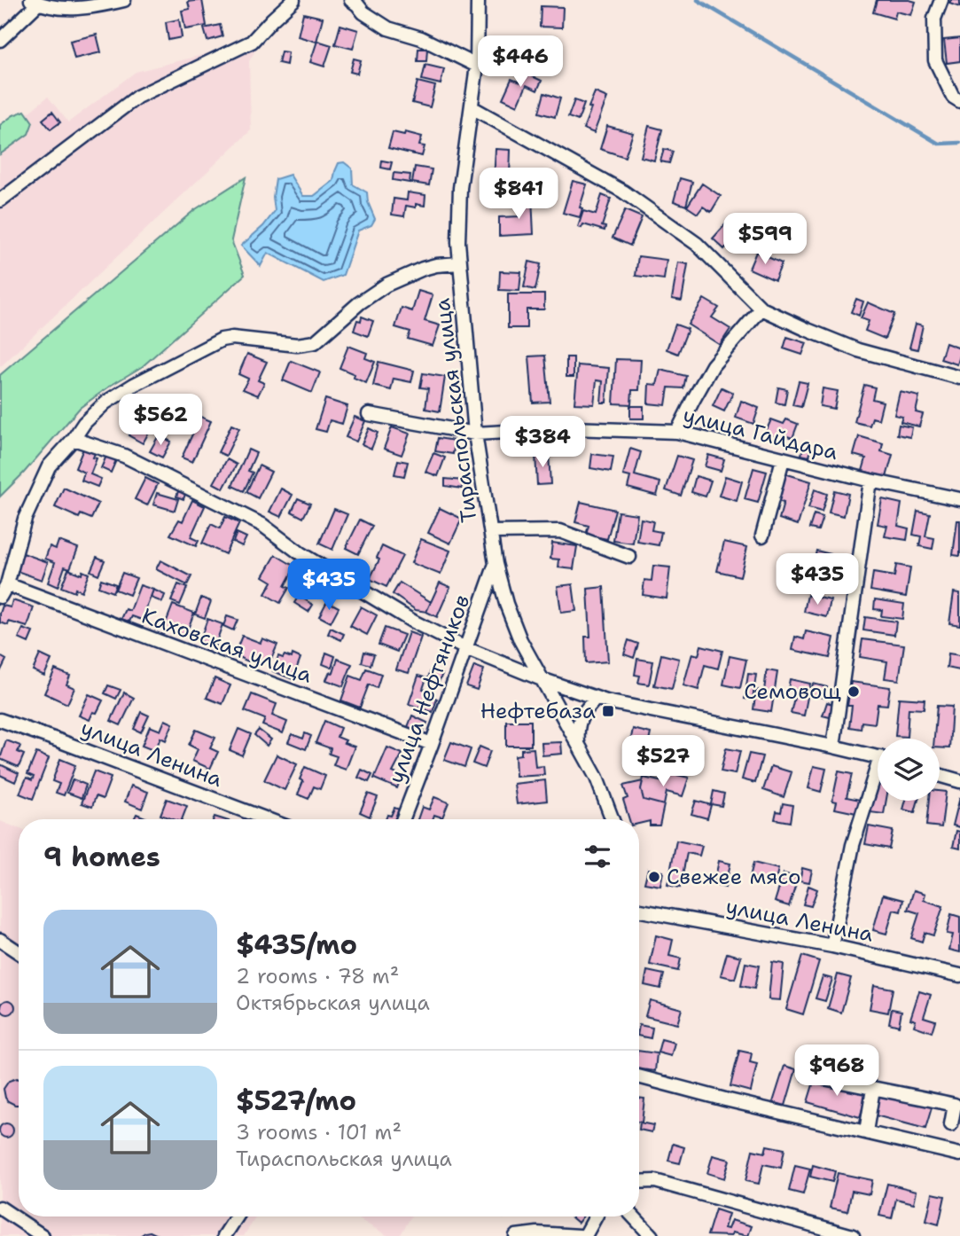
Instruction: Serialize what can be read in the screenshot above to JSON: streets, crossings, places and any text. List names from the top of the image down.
{
  "streets": {
    "street": [
      "Тираспольская улица",
      "улица Гайдара",
      "Каховская улица",
      "улица Нефтяников",
      "улица Ленина"
    ]
  },
  "crossings": [
    ["Тираспольская улица", "улица Гайдара"],
    ["Тираспольская улица", "улица Нефтяников"],
    ["Каховская улица", "улица Нефтяников"]
  ],
  "places": {
    "other": ["Семовощ", "Свежее мясо"],
    "transit": ["Нефтебаза"]
  },
  "page": {
    "price": [
      "$446",
      "$841",
      "$599",
      "$562",
      "$384",
      "$435",
      "$435",
      "$527",
      "$968"
    ],
    "heading": "9 homes",
    "list": [
      {
        "name": "$435/mo",
        "note": "2 rooms · 78 m² · Октябрьская улица"
      },
      {
        "name": "$527/mo",
        "note": "3 rooms · 101 m² · Тираспольская улица"
      }
    ]
  }
}
